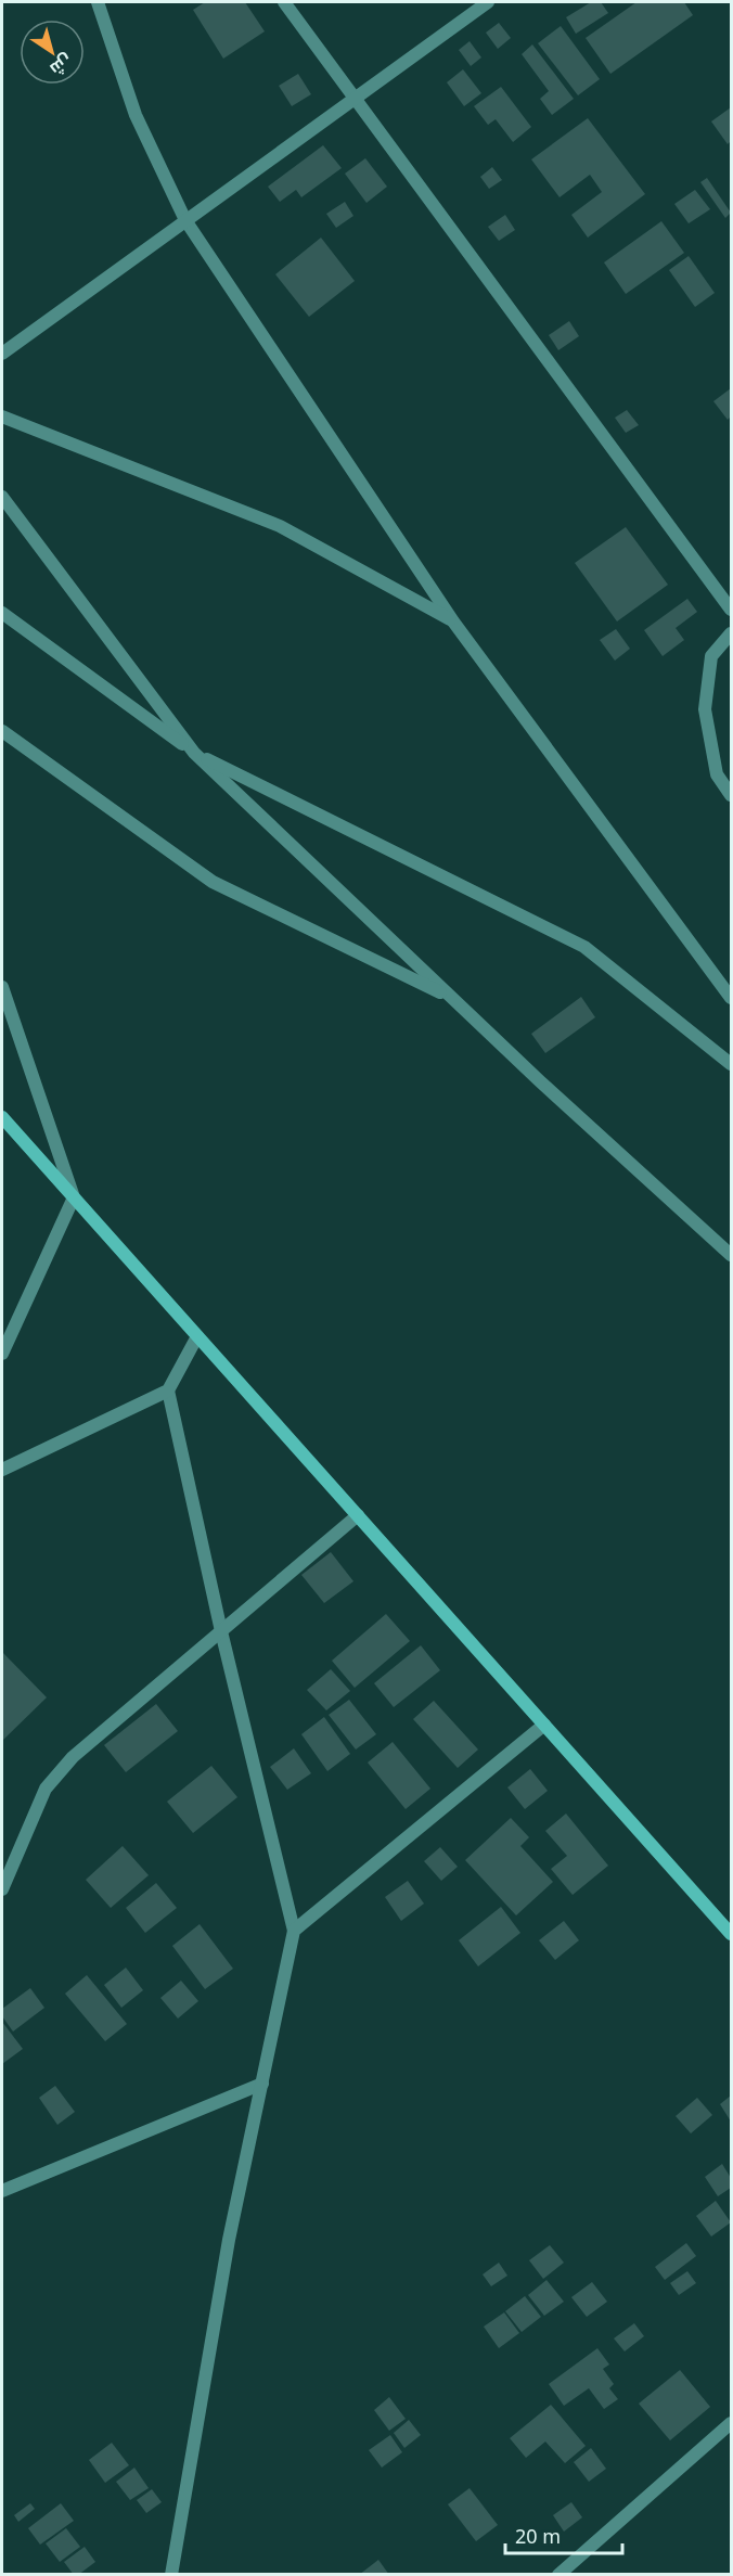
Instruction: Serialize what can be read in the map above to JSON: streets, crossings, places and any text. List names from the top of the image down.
{
  "scale_bar": "20 m",
  "north": "bottom right"
}
